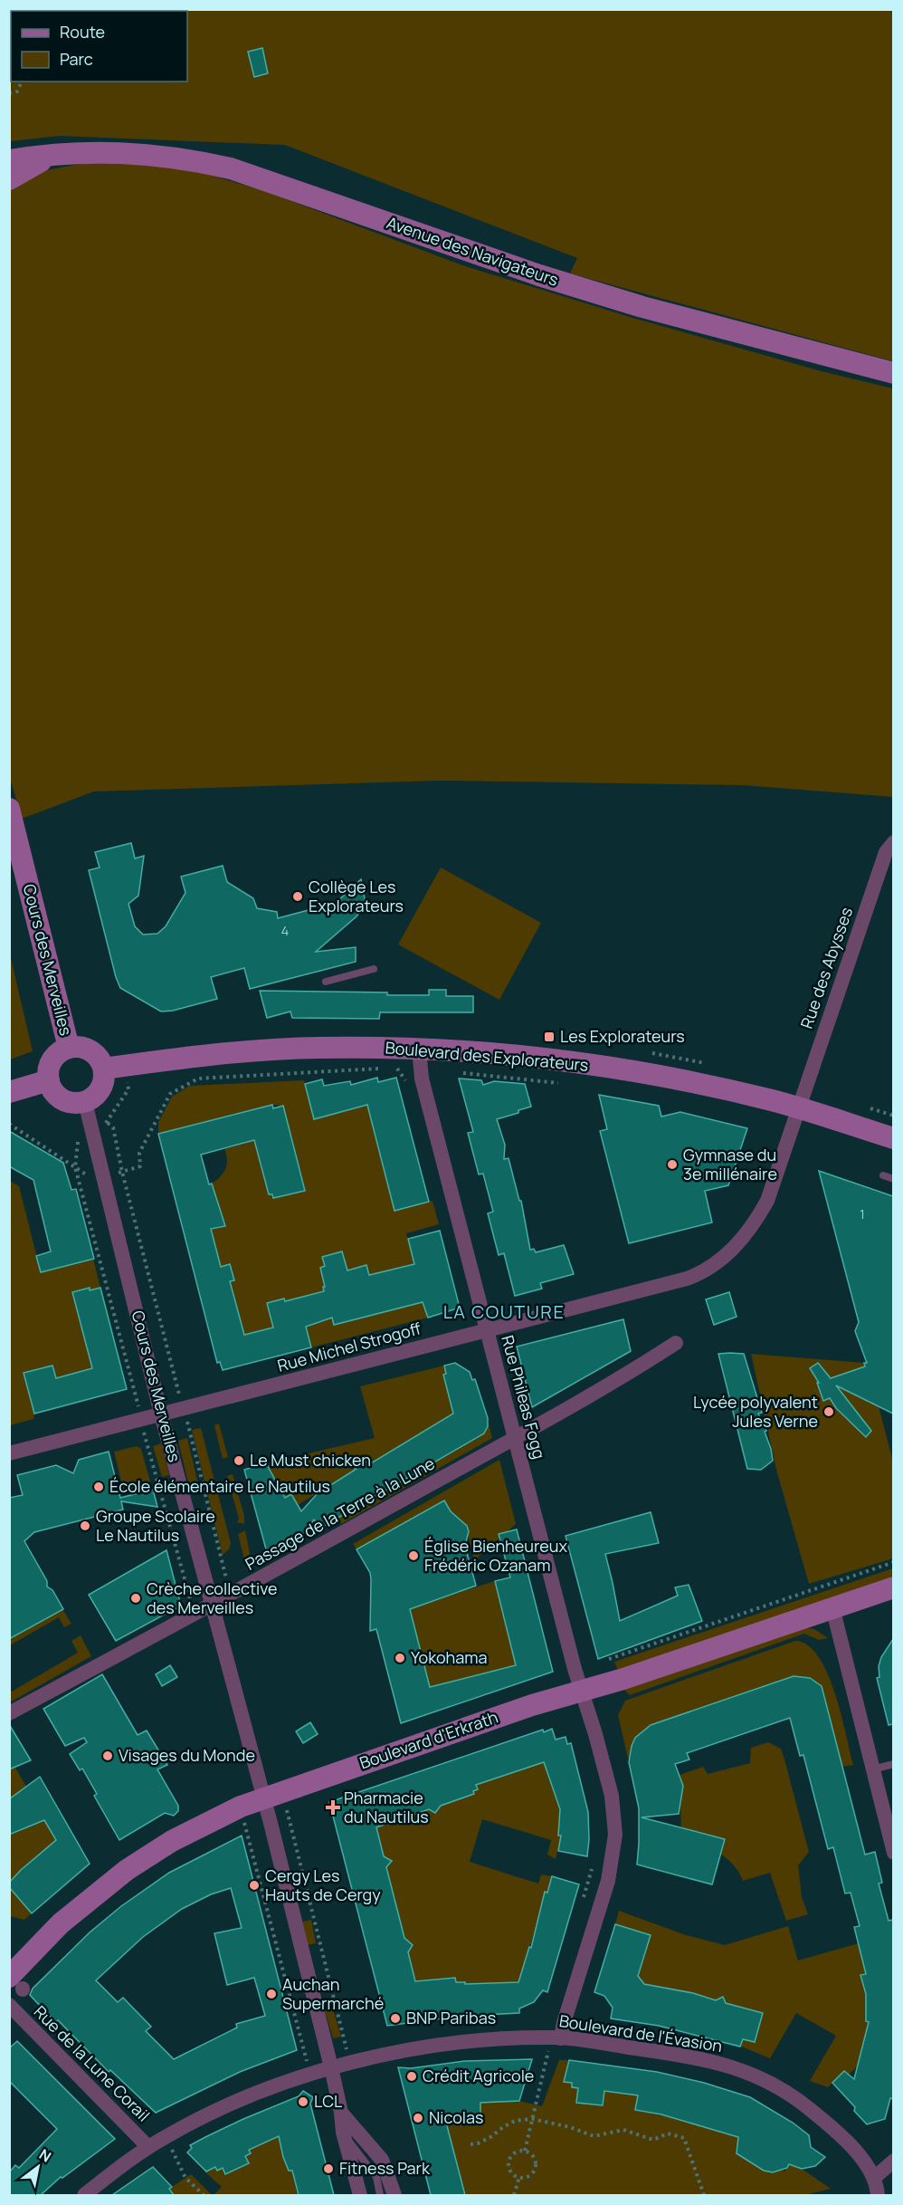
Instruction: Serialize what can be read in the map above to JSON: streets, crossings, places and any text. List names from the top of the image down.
{
  "streets": {
    "street": [
      "Avenue des Navigateurs",
      "Cours des Merveilles",
      "Rue des Abysses",
      "Boulevard des Explorateurs",
      "Rue Michel Strogoff",
      "Rue Phileas Fogg",
      "Passage de la Terre à la Lune",
      "Boulevard d'Erkrath",
      "Boulevard de l'Évasion",
      "Rue de la Lune Corail"
    ]
  },
  "crossings": [
    ["Cours des Merveilles", "Boulevard des Explorateurs"],
    ["Cours des Merveilles", "Rue Michel Strogoff"],
    ["Cours des Merveilles", "Passage de la Terre à la Lune"],
    ["Cours des Merveilles", "Boulevard d'Erkrath"],
    ["Cours des Merveilles", "Boulevard de l'Évasion"],
    ["Rue des Abysses", "Boulevard des Explorateurs"],
    ["Rue des Abysses", "Rue Michel Strogoff"],
    ["Boulevard des Explorateurs", "Rue Michel Strogoff"],
    ["Boulevard des Explorateurs", "Rue Phileas Fogg"],
    ["Rue Michel Strogoff", "Rue Phileas Fogg"],
    ["Rue Phileas Fogg", "Passage de la Terre à la Lune"],
    ["Rue Phileas Fogg", "Boulevard d'Erkrath"],
    ["Rue Phileas Fogg", "Boulevard de l'Évasion"],
    ["Boulevard de l'Évasion", "Rue de la Lune Corail"]
  ],
  "districts": ["LA COUTURE"],
  "places": {
    "other": [
      "Collège Les Explorateurs",
      "Gymnase du 3e millénaire",
      "Lycée polyvalent Jules Verne",
      "Le Must chicken",
      "École élémentaire Le Nautilus",
      "Groupe Scolaire Le Nautilus",
      "Église Bienheureux Frédéric Ozanam",
      "Crèche collective des Merveilles",
      "Yokohama",
      "Visages du Monde",
      "Cergy Les Hauts de Cergy",
      "Auchan Supermarché",
      "BNP Paribas",
      "Crédit Agricole",
      "LCL",
      "Nicolas",
      "Fitness Park"
    ],
    "transit": ["Les Explorateurs"],
    "health": ["Pharmacie du Nautilus"]
  },
  "house_numbers": ["4", "1"],
  "legend": ["Route", "Parc"],
  "north": "top right"
}
